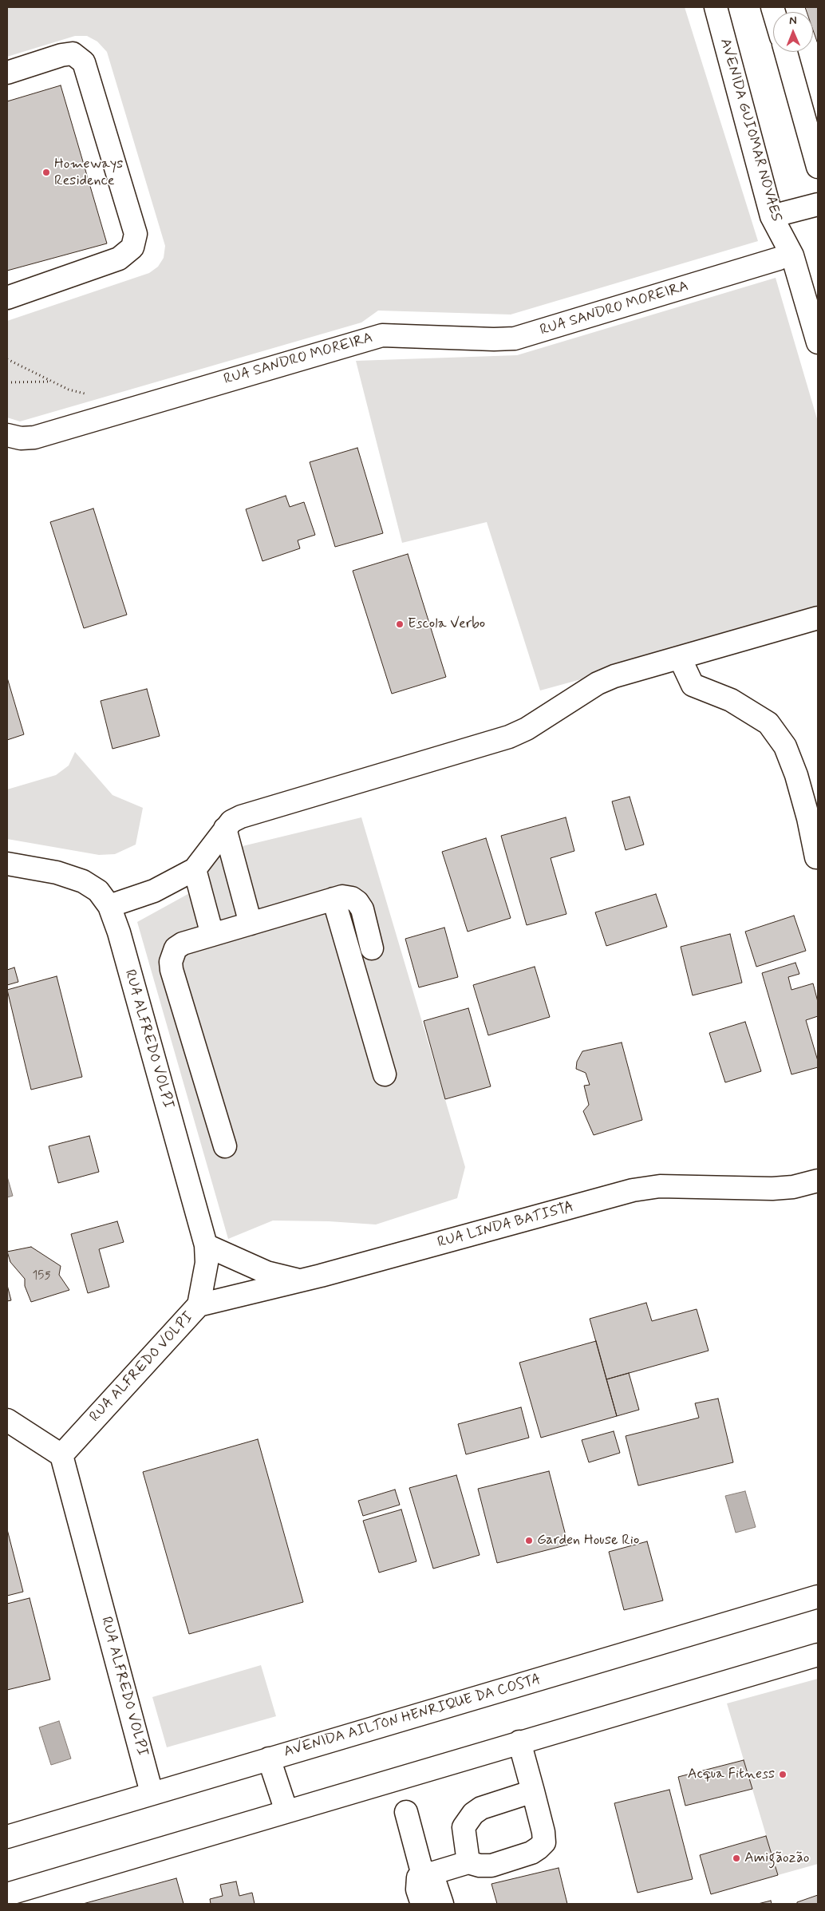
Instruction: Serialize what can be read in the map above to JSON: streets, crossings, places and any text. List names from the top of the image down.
{
  "streets": {
    "street": [
      "AVENIDA GUIOMAR NOVAES",
      "RUA SANDRO MOREIRA",
      "RUA ALFREDO VOLPI",
      "RUA LINDA BATISTA",
      "AVENIDA AILTON HENRIQUE DA COSTA"
    ]
  },
  "crossings": [
    ["RUA ALFREDO VOLPI", "RUA LINDA BATISTA"],
    ["RUA ALFREDO VOLPI", "AVENIDA AILTON HENRIQUE DA COSTA"]
  ],
  "places": [
    "Homeways Residence",
    "Escola Verbo",
    "Garden House Rio",
    "Acqua Fitness",
    "Amigãozão"
  ],
  "house_numbers": ["155"],
  "north": "top"
}
